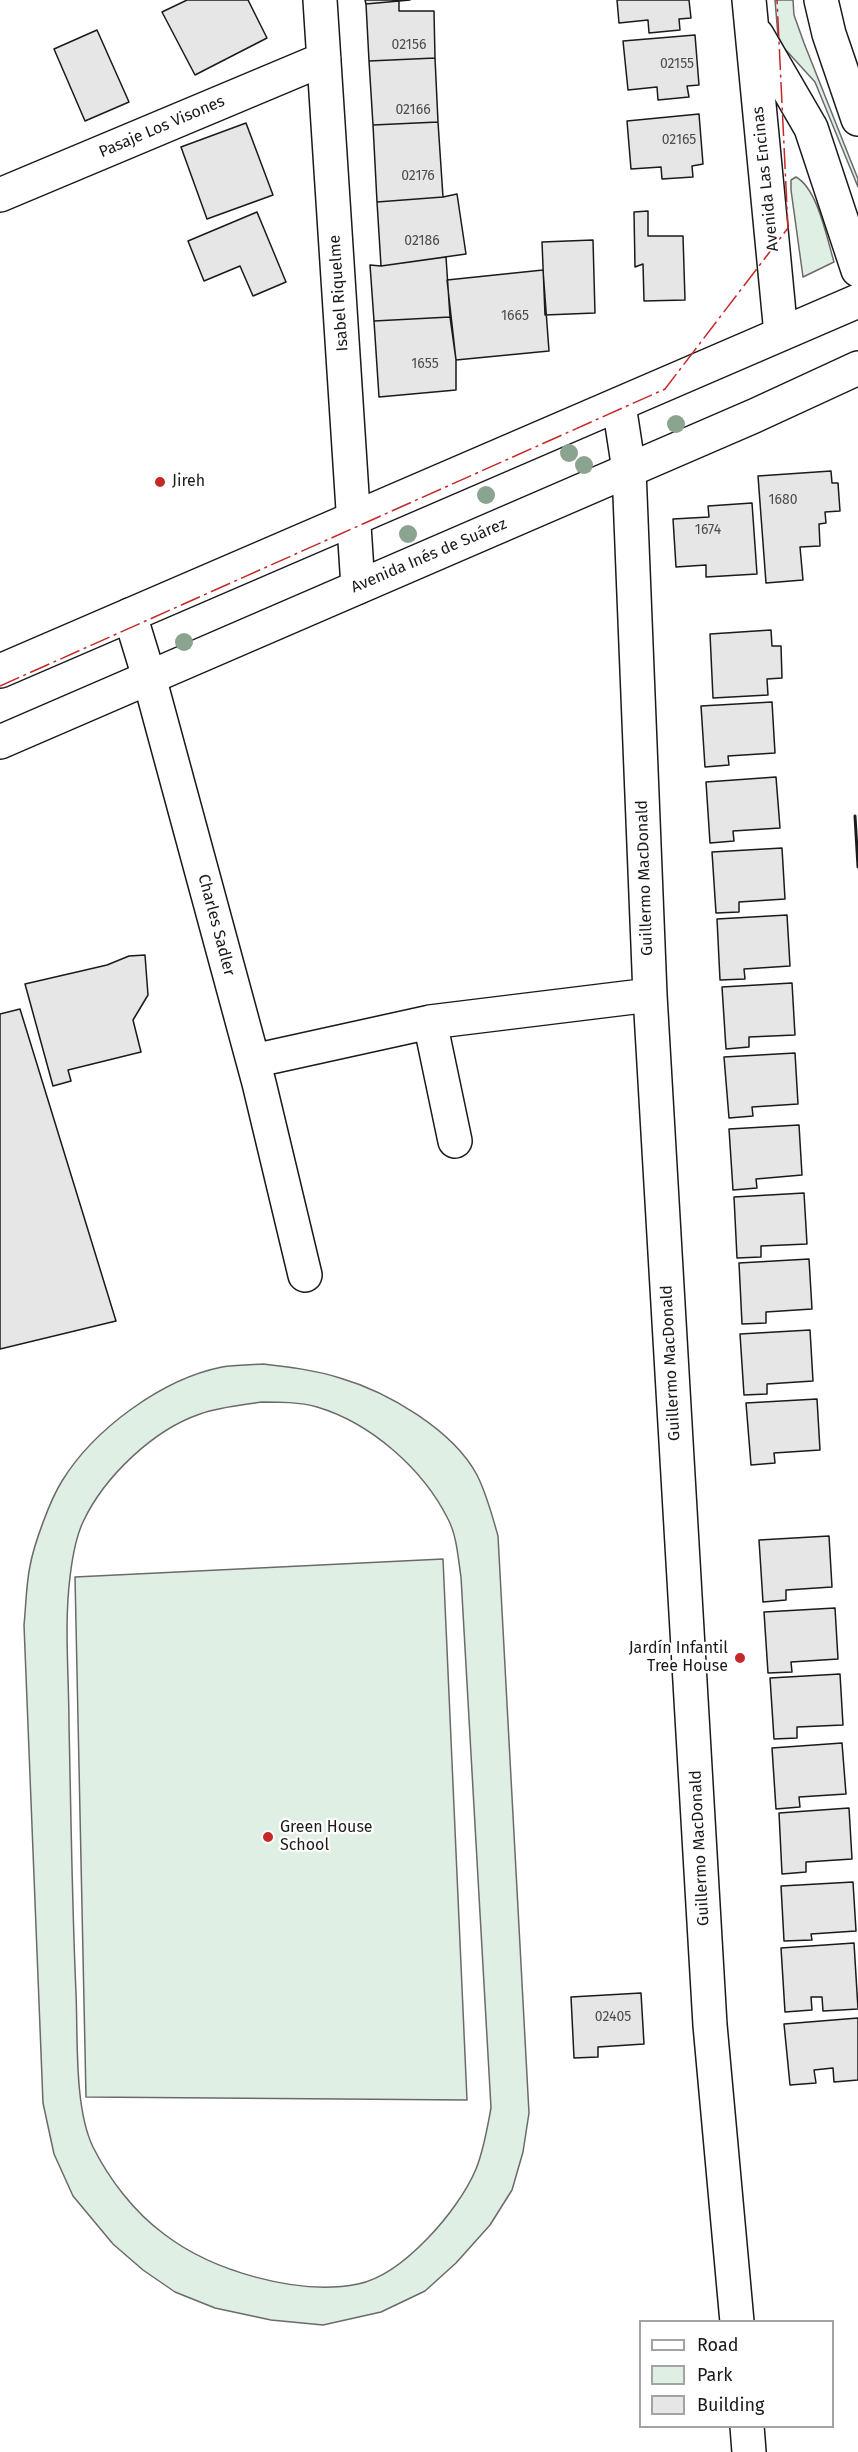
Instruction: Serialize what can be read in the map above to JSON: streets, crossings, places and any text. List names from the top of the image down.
{
  "streets": {
    "street": [
      "Pasaje Los Visones",
      "Avenida Las Encinas",
      "Isabel Riquelme",
      "Avenida Inés de Suárez",
      "Guillermo MacDonald",
      "Charles Sadler"
    ]
  },
  "crossings": [
    ["Pasaje Los Visones", "Isabel Riquelme"],
    ["Isabel Riquelme", "Avenida Inés de Suárez"],
    ["Avenida Inés de Suárez", "Guillermo MacDonald"],
    ["Avenida Inés de Suárez", "Charles Sadler"]
  ],
  "places": ["Jireh", "Jardín Infantil Tree House", "Green House School"],
  "house_numbers": [
    "02156",
    "02155",
    "02166",
    "02165",
    "02176",
    "02186",
    "1665",
    "1655",
    "1680",
    "1674",
    "02405"
  ],
  "legend": ["Road", "Park", "Building"]
}
